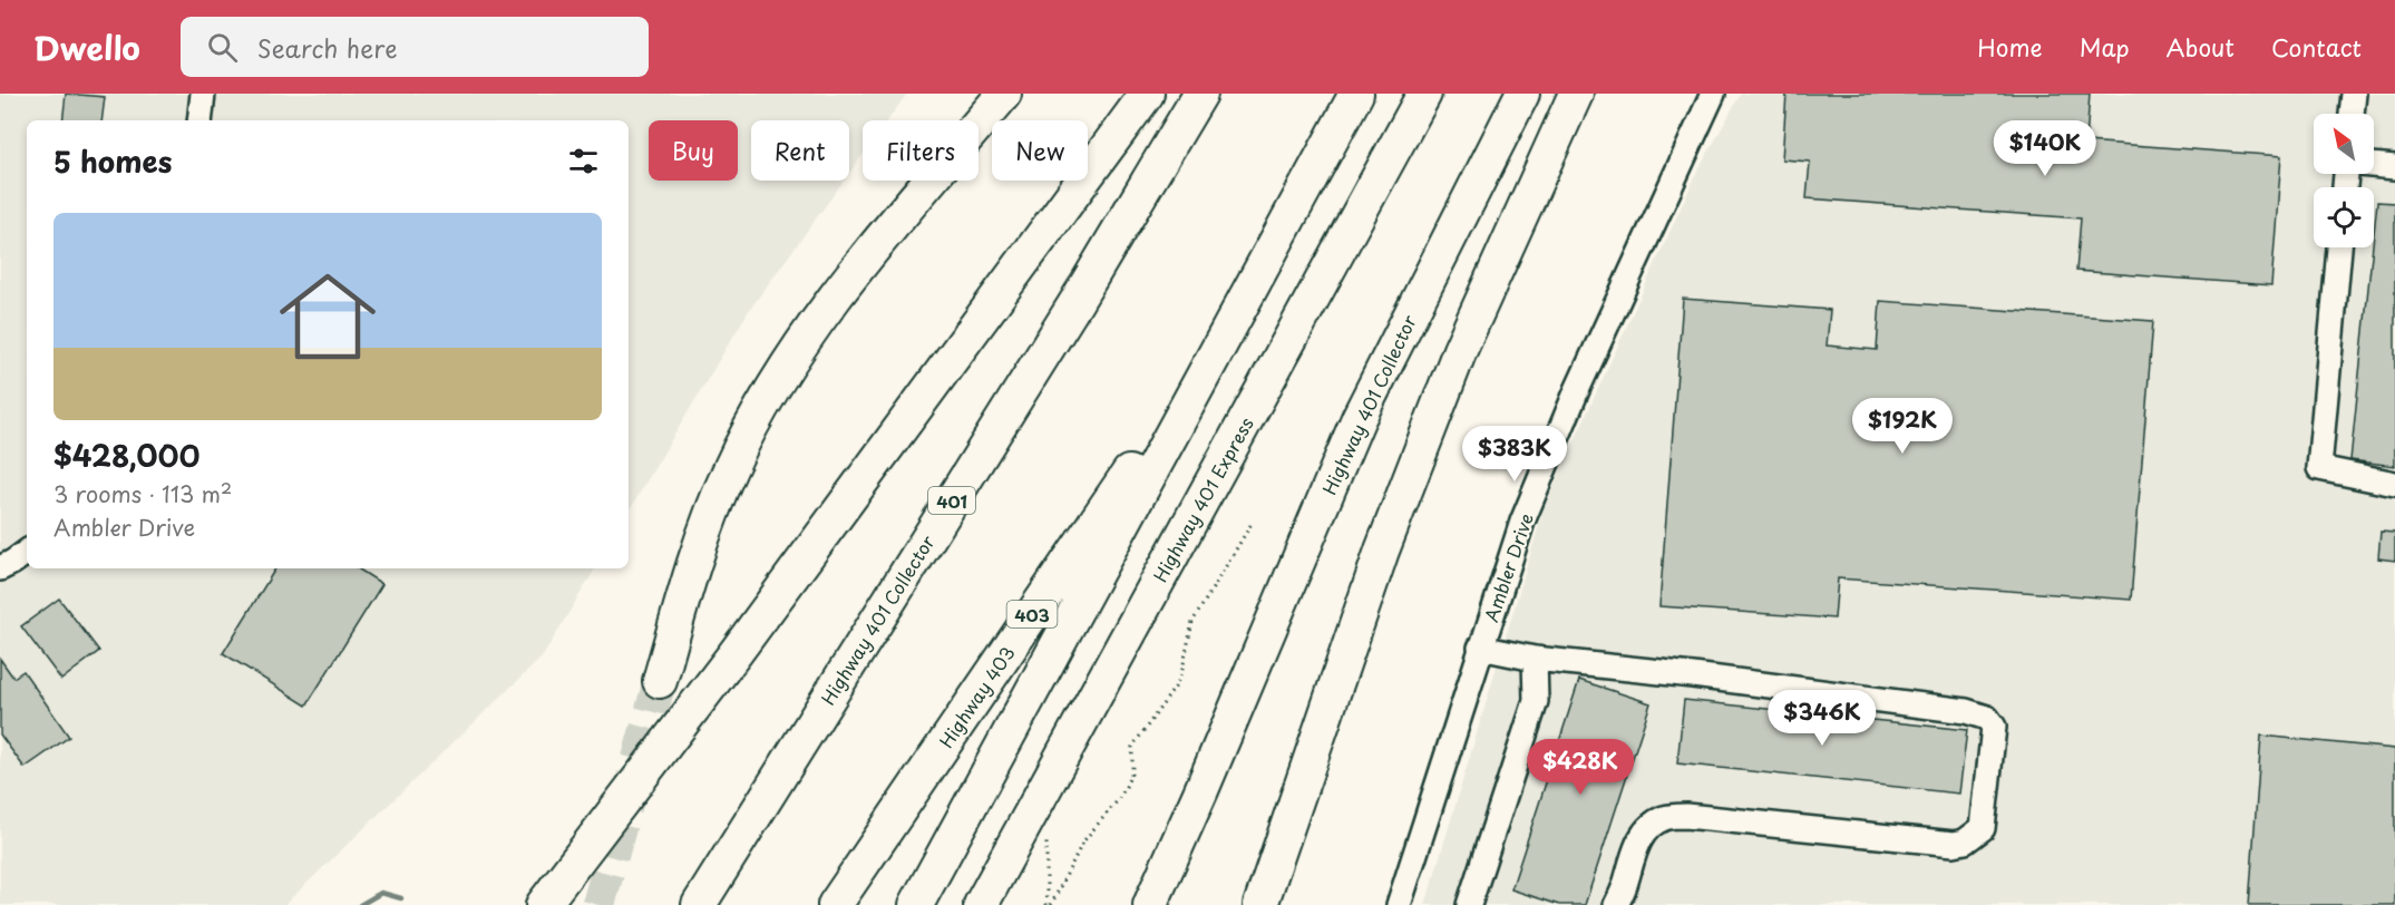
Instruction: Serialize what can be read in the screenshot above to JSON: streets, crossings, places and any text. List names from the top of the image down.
{
  "streets": {
    "highway": [
      "Highway 401 Collector",
      "Highway 401 Express",
      "401",
      "403",
      "Highway 403"
    ],
    "street": ["Ambler Drive"]
  },
  "north": "top left",
  "page": {
    "header": "Dwello",
    "search": "Search here",
    "nav": [
      "Home",
      "Map",
      "About",
      "Contact"
    ],
    "price": [
      "$140K",
      "$192K",
      "$383K",
      "$346K",
      "$428K"
    ],
    "chip": [
      "Buy",
      "Rent",
      "Filters",
      "New"
    ],
    "heading": "5 homes",
    "list": [
      {
        "name": "$428,000",
        "note": "3 rooms · 113 m² · Ambler Drive"
      }
    ]
  }
}
